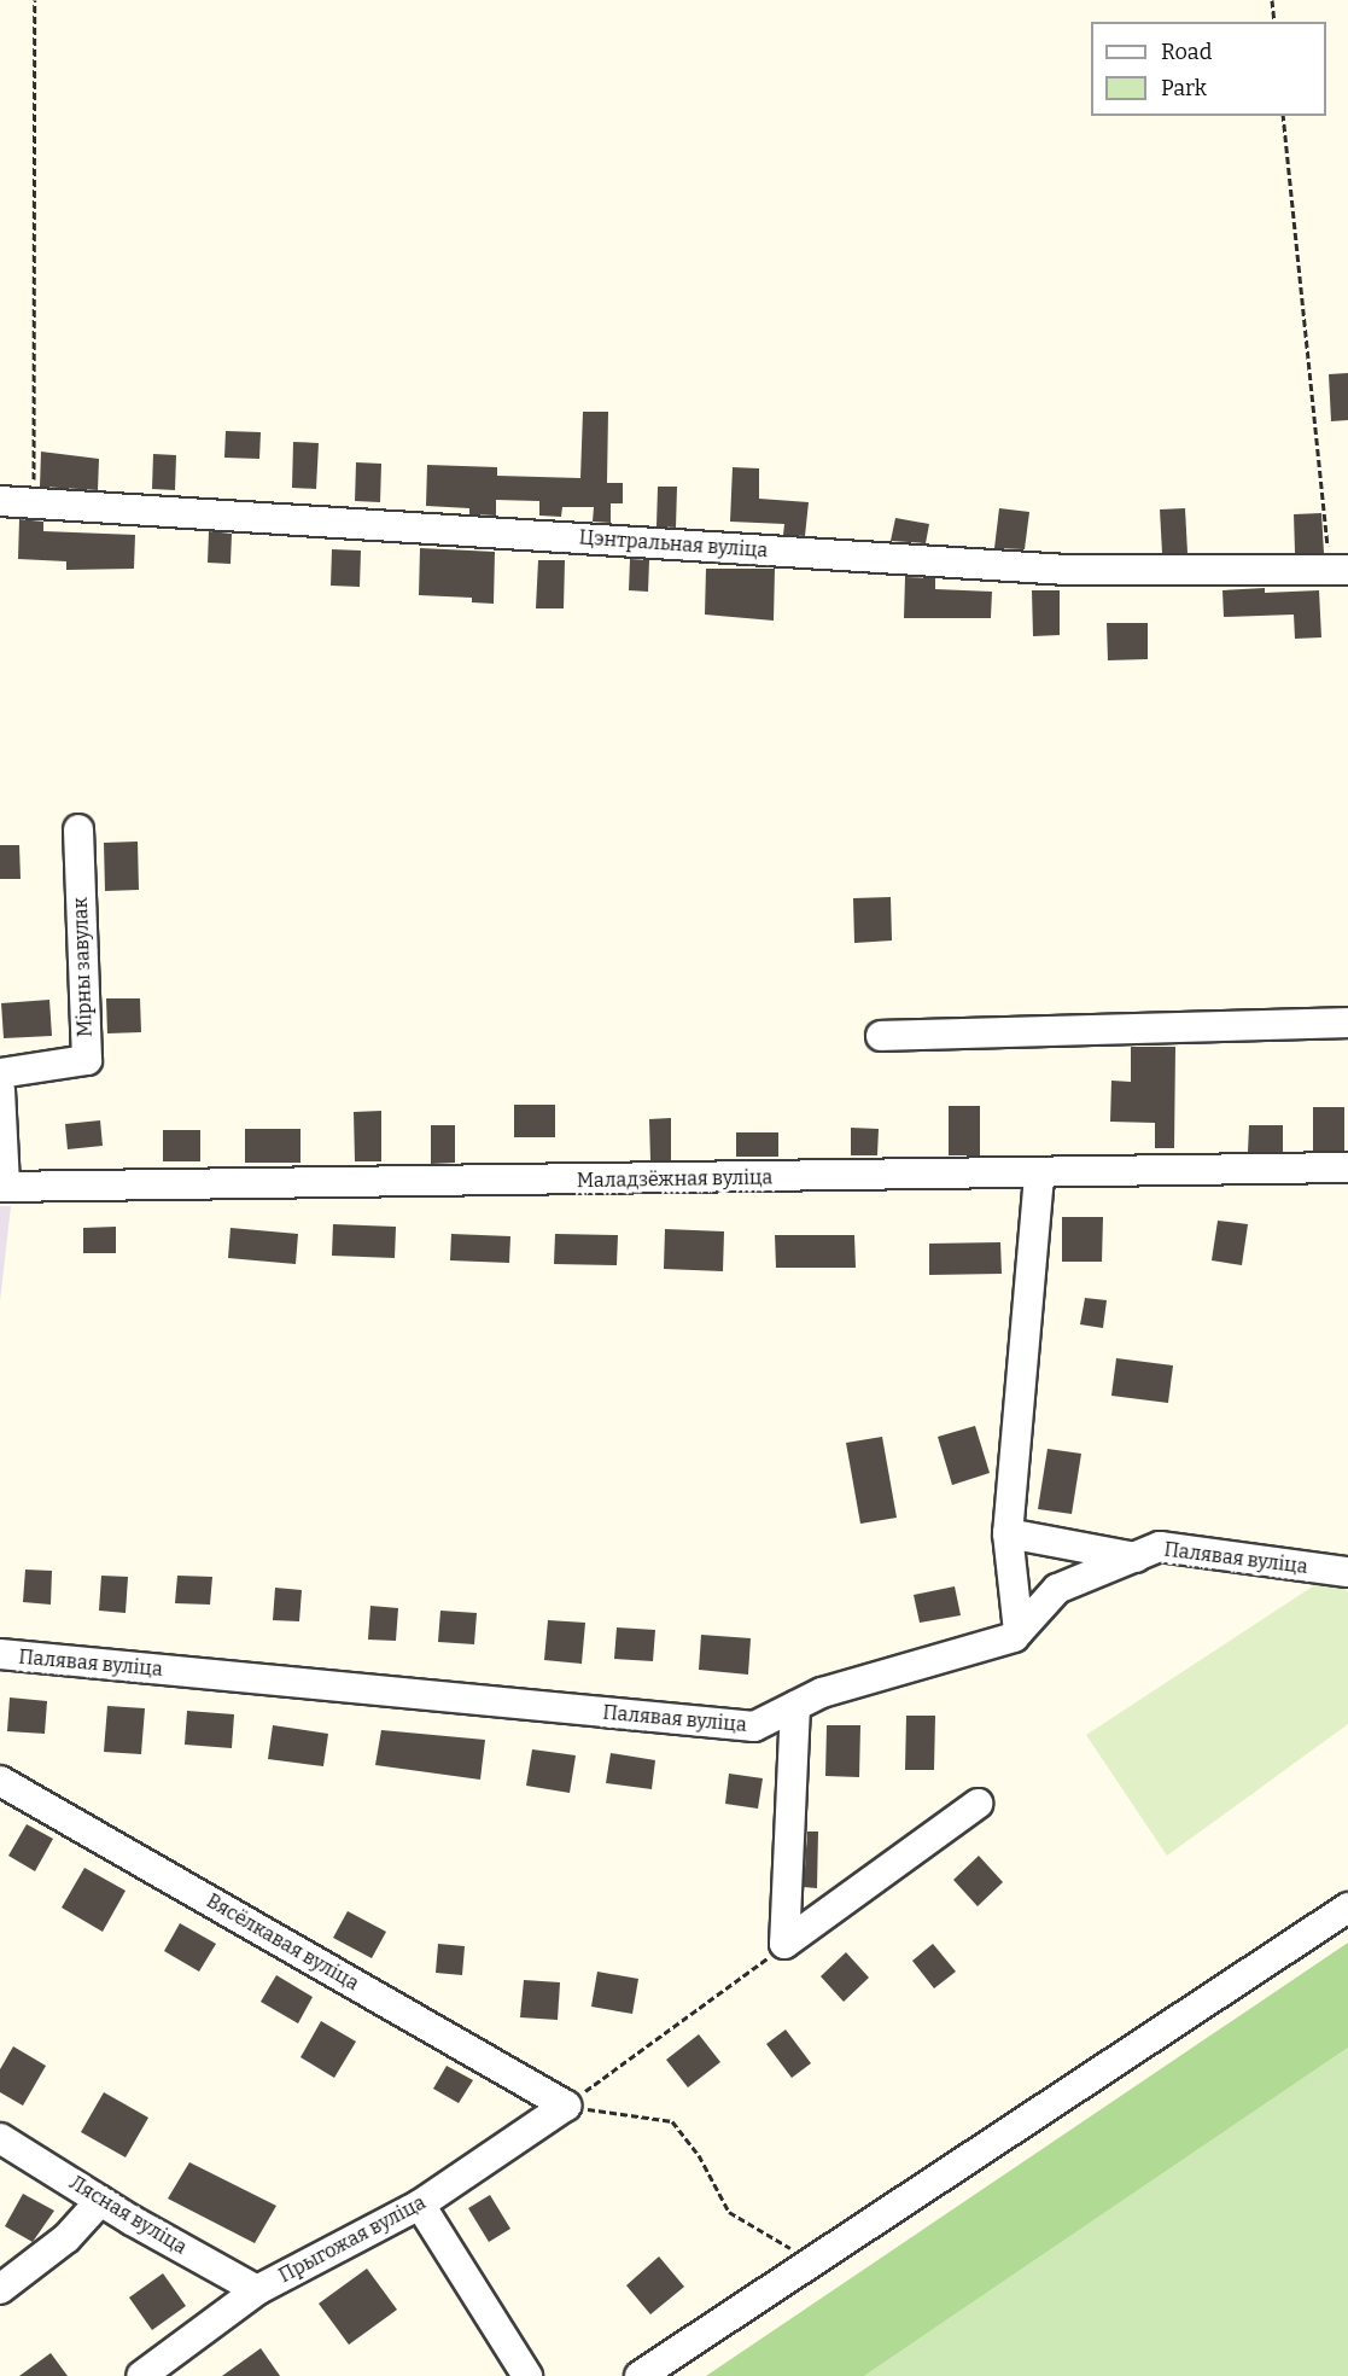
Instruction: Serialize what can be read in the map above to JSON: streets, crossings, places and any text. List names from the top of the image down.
{
  "streets": {
    "street": [
      "Цэнтральная вуліца",
      "Мірны завулак",
      "Маладзёжная вуліца",
      "Палявая вуліца",
      "Вясёлкавая вуліца",
      "Лясная вуліца",
      "Прыгожая вуліца"
    ]
  },
  "crossings": [
    ["Вясёлкавая вуліца", "Прыгожая вуліца"],
    ["Лясная вуліца", "Прыгожая вуліца"]
  ],
  "legend": ["Road", "Park"]
}
